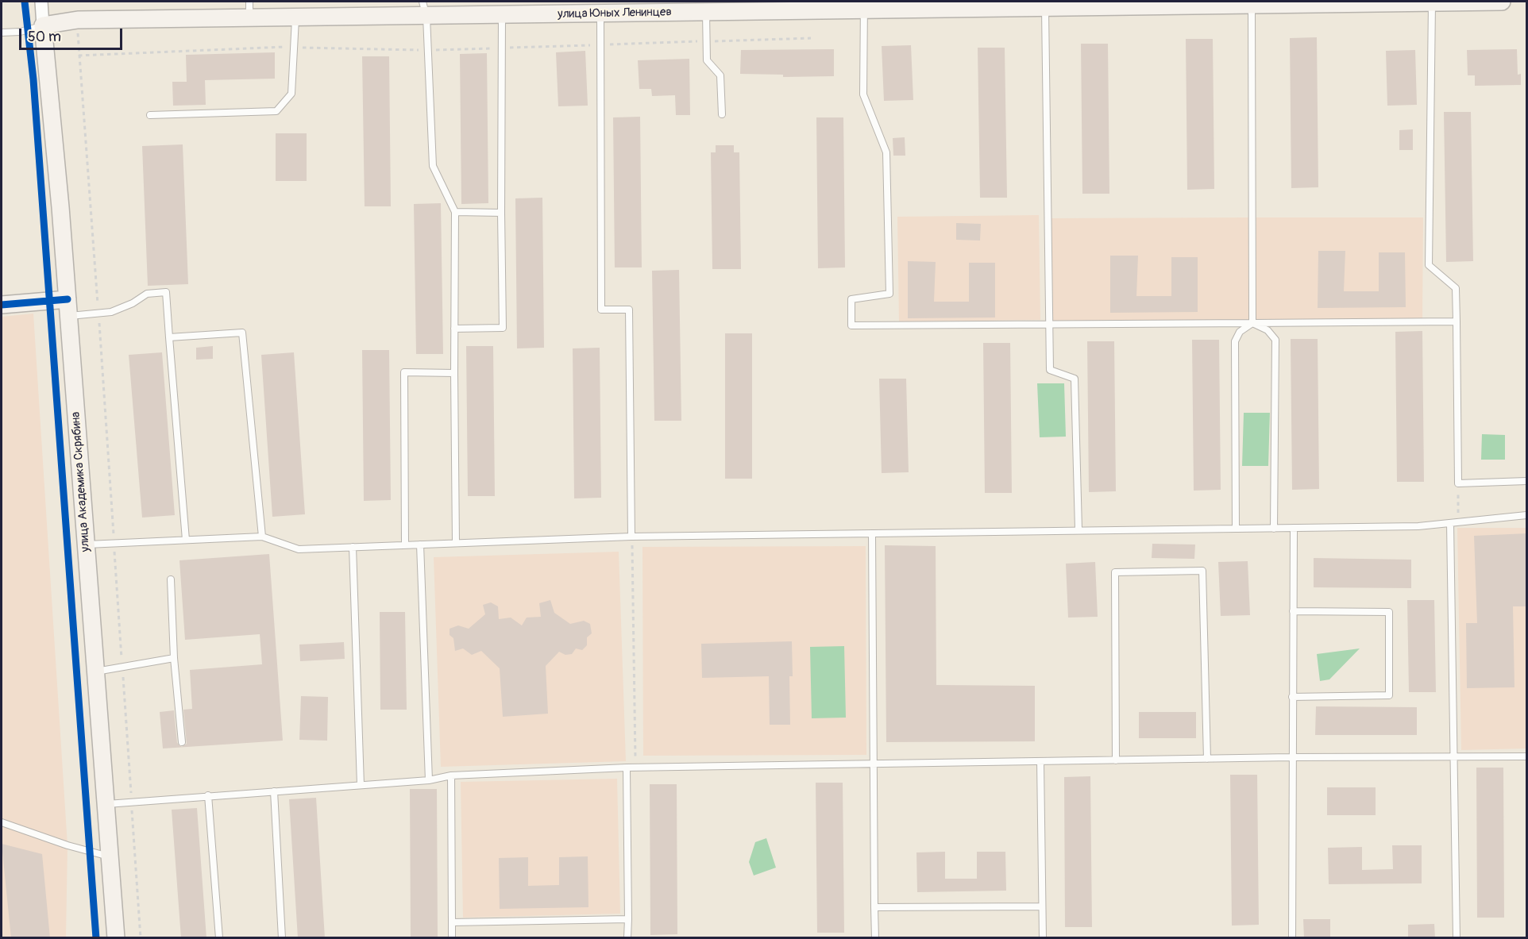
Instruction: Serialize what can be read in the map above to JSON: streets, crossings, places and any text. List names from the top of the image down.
{
  "streets": {
    "main road": ["улица Юных Ленинцев", "улица Академика Скрябина"]
  },
  "crossings": [
    ["улица Юных Ленинцев", "улица Академика Скрябина"]
  ],
  "scale_bar": "50 m"
}
